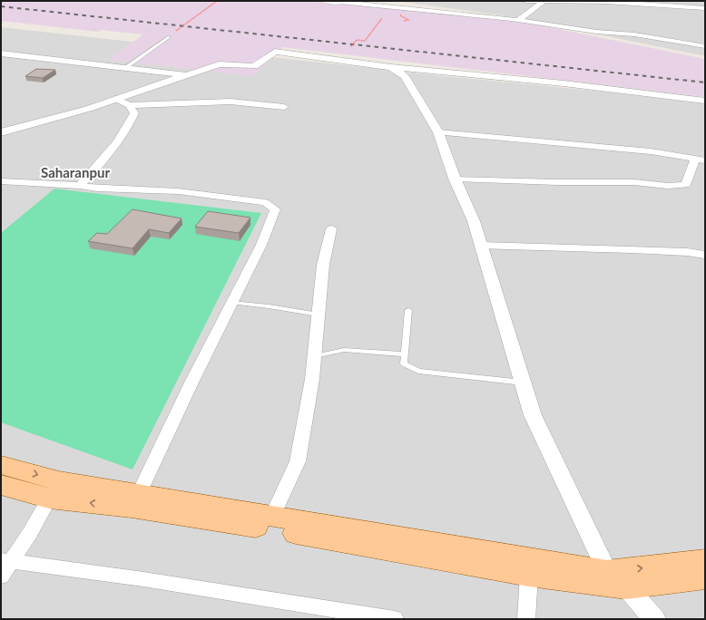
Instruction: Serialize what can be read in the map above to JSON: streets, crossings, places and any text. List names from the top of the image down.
{
  "districts": ["Saharanpur"]
}
